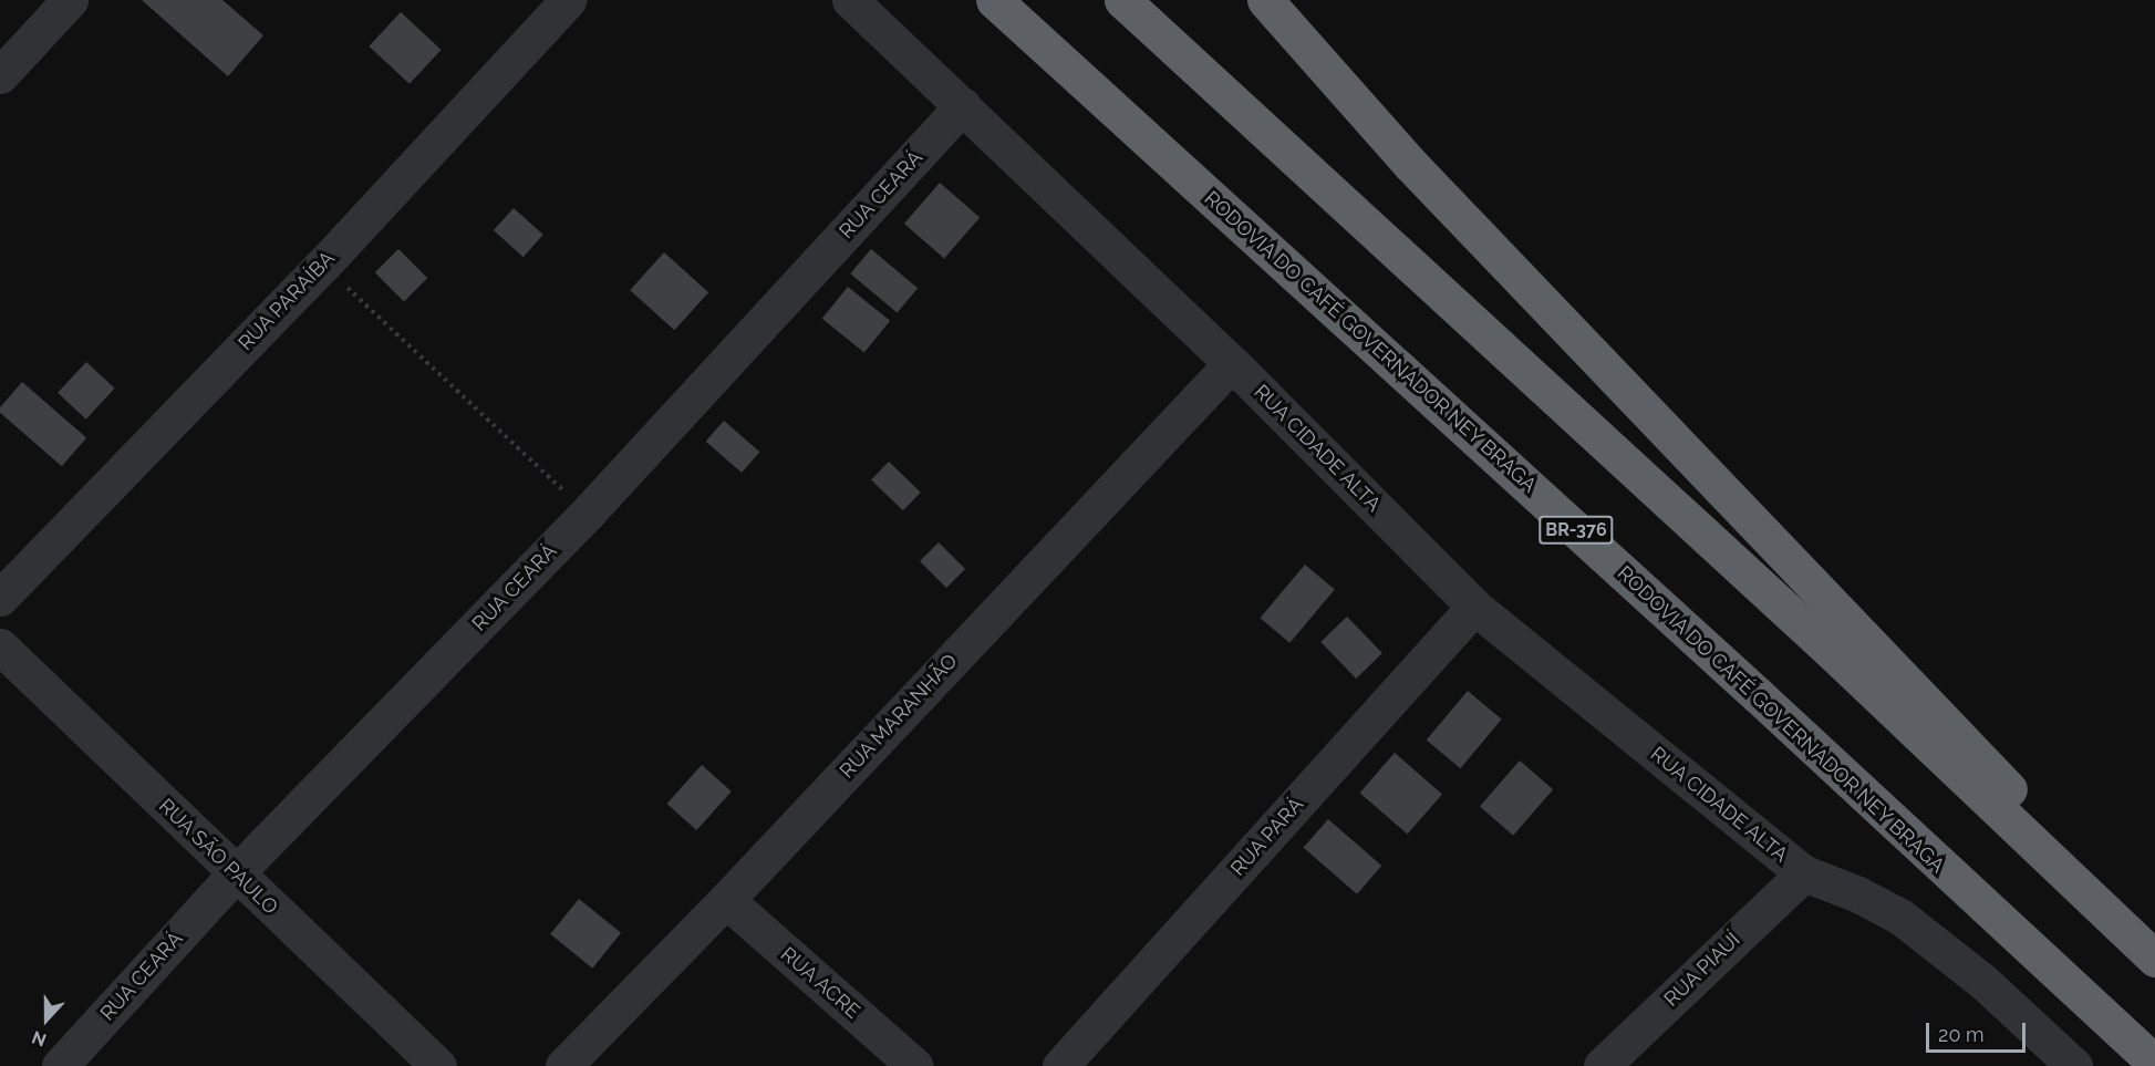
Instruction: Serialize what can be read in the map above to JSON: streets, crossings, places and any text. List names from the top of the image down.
{
  "streets": {
    "highway": ["RODOVIA DO CAFÉ GOVERNADOR NEY BRAGA", "BR-376"],
    "street": [
      "RUA CEARÁ",
      "RUA PARAÍBA",
      "RUA CIDADE ALTA",
      "RUA MARANHÃO",
      "RUA PARÁ",
      "RUA SÃO PAULO",
      "RUA PIAUÍ",
      "RUA ACRE"
    ]
  },
  "crossings": [
    ["RUA CEARÁ", "RUA CIDADE ALTA"],
    ["RUA CEARÁ", "RUA SÃO PAULO"],
    ["RUA CIDADE ALTA", "RUA MARANHÃO"],
    ["RUA CIDADE ALTA", "RUA PARÁ"],
    ["RUA CIDADE ALTA", "RUA PIAUÍ"],
    ["RUA MARANHÃO", "RUA ACRE"]
  ],
  "scale_bar": "20 m",
  "north": "bottom"
}
